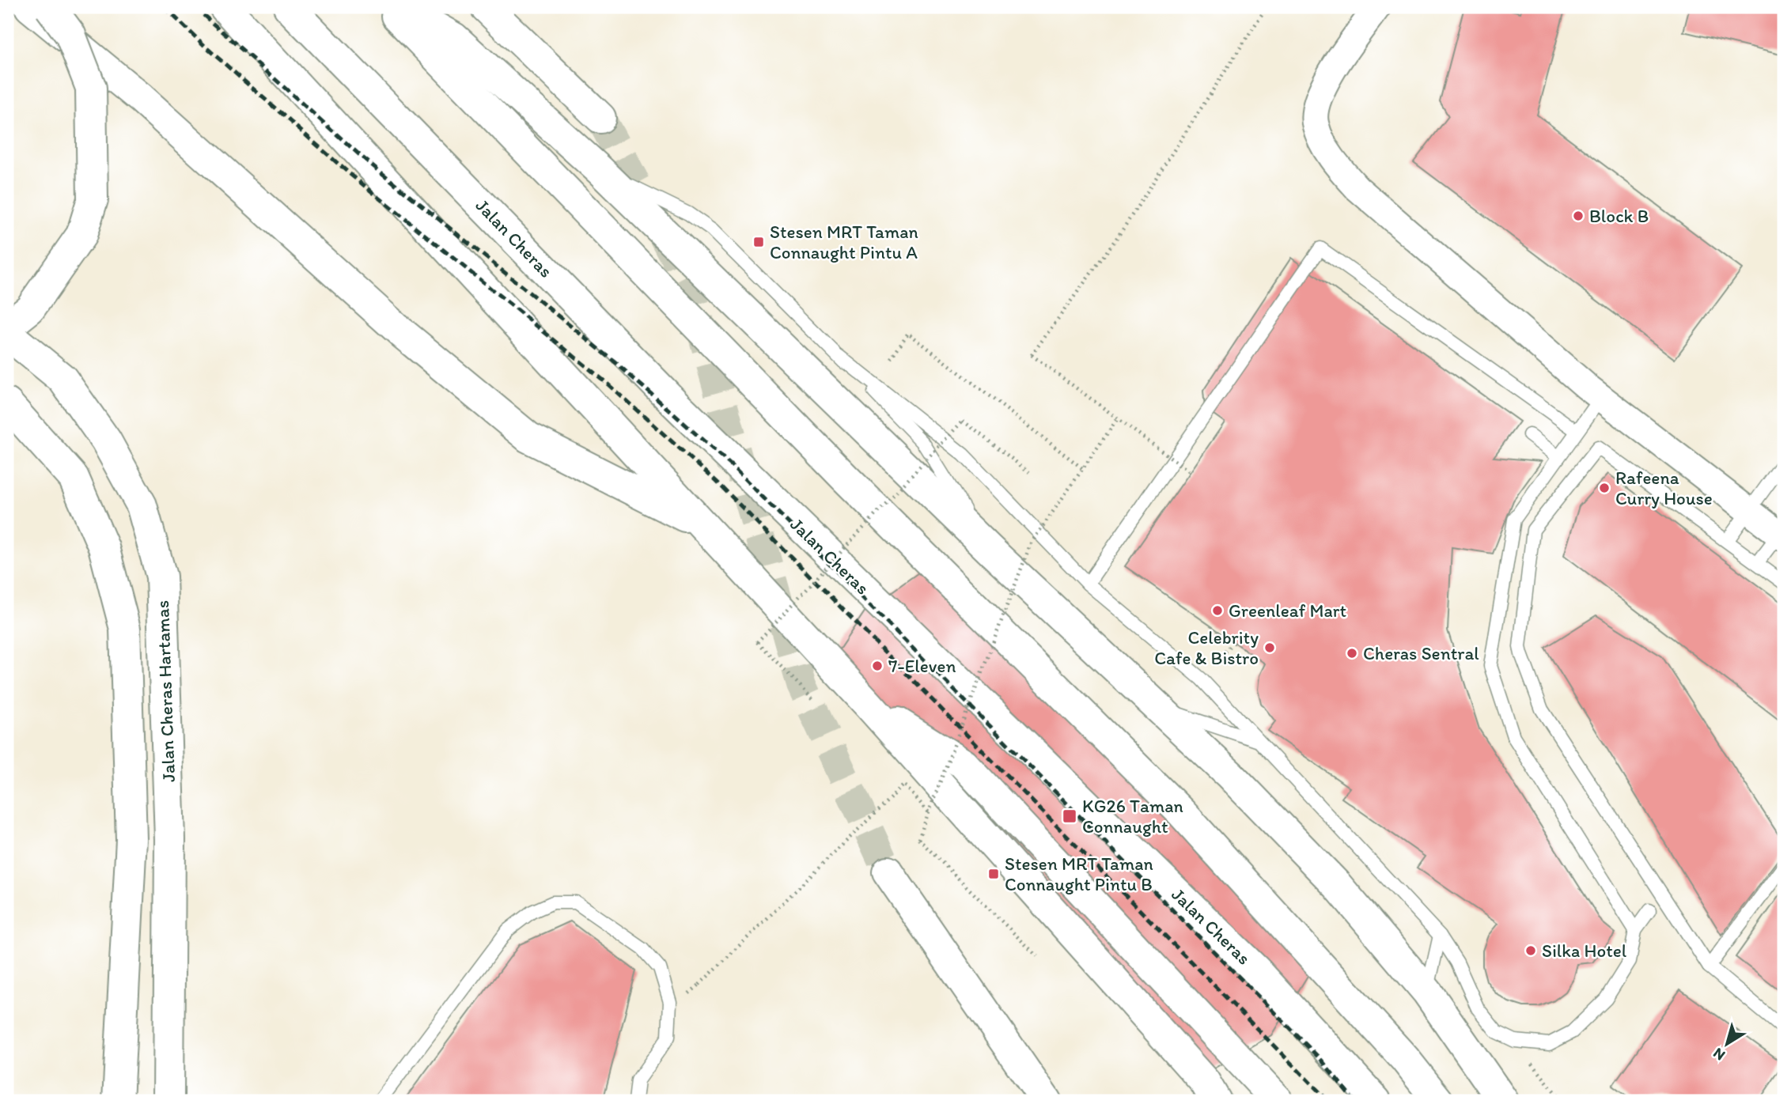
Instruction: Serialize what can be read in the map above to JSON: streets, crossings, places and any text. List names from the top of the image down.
{
  "streets": {
    "main road": ["Jalan Cheras", "Jalan Cheras Hartamas"]
  },
  "places": {
    "other": [
      "Block B",
      "Rafeena Curry House",
      "Greenleaf Mart",
      "Celebrity Cafe & Bistro",
      "Cheras Sentral",
      "7-Eleven",
      "Silka Hotel"
    ],
    "transit": ["Stesen MRT Taman Connaught Pintu A", "KG26 Taman Connaught", "Stesen MRT Taman Connaught Pintu B"]
  },
  "north": "bottom left"
}
